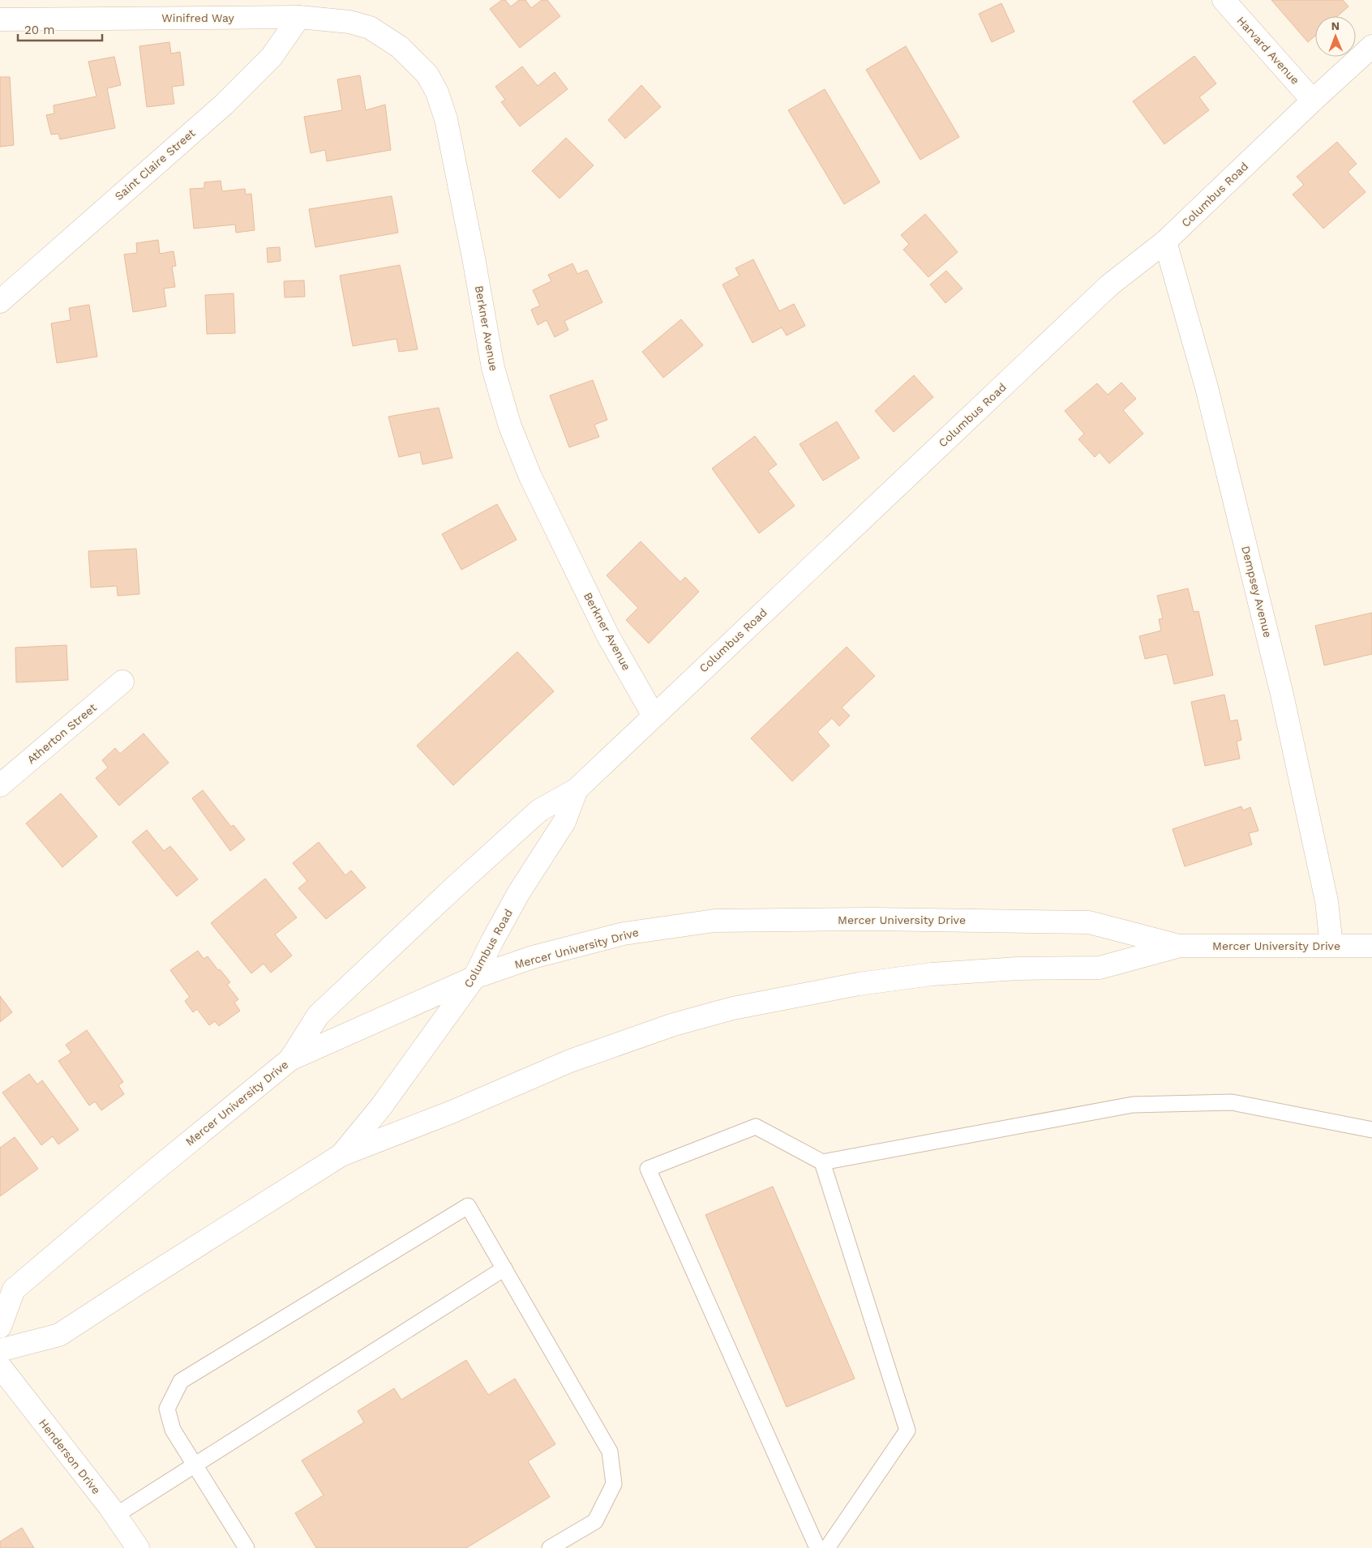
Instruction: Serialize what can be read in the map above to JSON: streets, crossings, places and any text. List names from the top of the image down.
{
  "streets": {
    "street": [
      "Winifred Way",
      "Harvard Avenue",
      "Saint Claire Street",
      "Columbus Road",
      "Berkner Avenue",
      "Dempsey Avenue",
      "Atherton Street",
      "Mercer University Drive",
      "Henderson Drive"
    ]
  },
  "crossings": [
    ["Winifred Way", "Saint Claire Street"],
    ["Winifred Way", "Berkner Avenue"],
    ["Harvard Avenue", "Columbus Road"],
    ["Saint Claire Street", "Berkner Avenue"],
    ["Columbus Road", "Berkner Avenue"],
    ["Columbus Road", "Dempsey Avenue"],
    ["Columbus Road", "Mercer University Drive"],
    ["Dempsey Avenue", "Mercer University Drive"]
  ],
  "scale_bar": "20 m",
  "north": "top"
}
